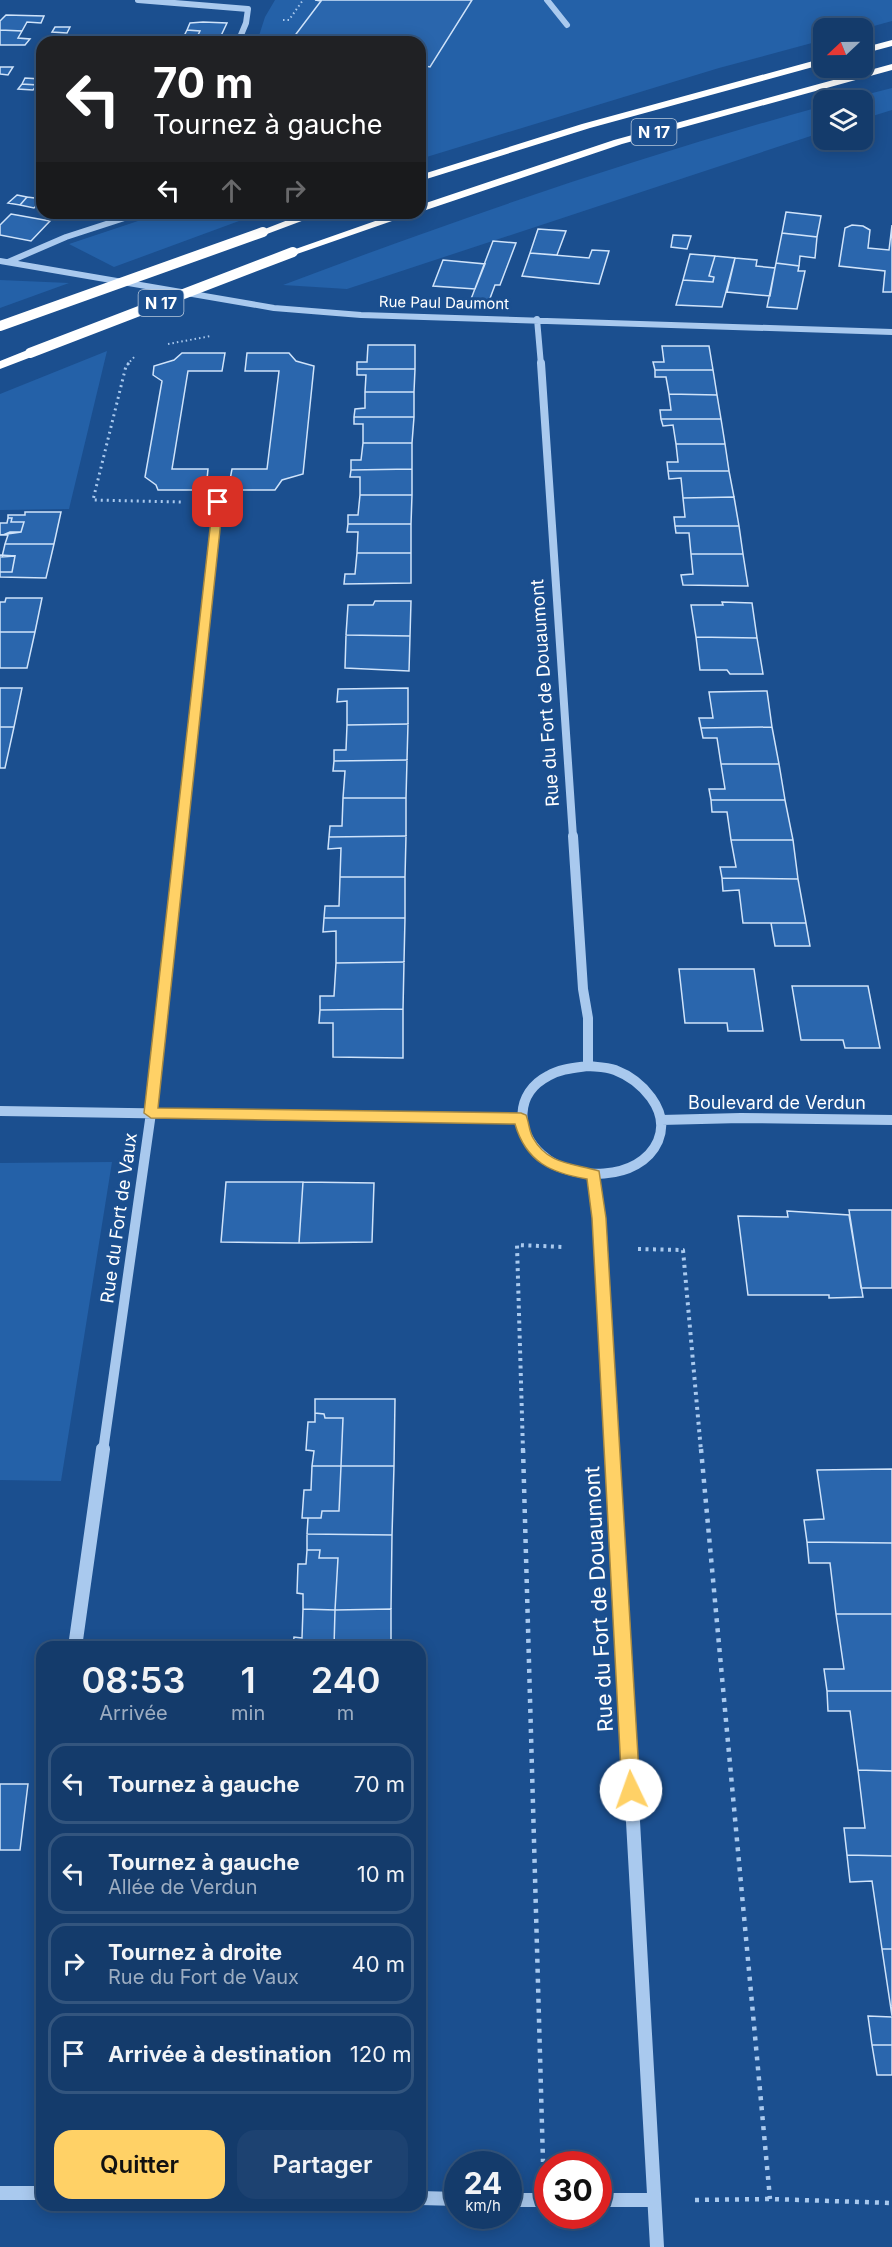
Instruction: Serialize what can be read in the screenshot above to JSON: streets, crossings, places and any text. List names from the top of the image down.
{
  "streets": {
    "highway": ["N 17"],
    "street": [
      "Rue Paul Daumont",
      "Rue du Fort de Douaumont",
      "Boulevard de Verdun",
      "Rue du Fort de Vaux"
    ]
  },
  "crossings": [
    ["Rue Paul Daumont", "Rue du Fort de Douaumont"],
    ["Rue du Fort de Douaumont", "Boulevard de Verdun"]
  ],
  "north": "left",
  "page": {
    "turn": ["70 m", "Tournez à gauche"],
    "eta": [
      "08:53",
      "Arrivée",
      "1",
      "min",
      "240",
      "m"
    ],
    "list": [
      {
        "name": "Tournez à gauche",
        "value": "70 m"
      },
      {
        "name": "Tournez à gauche",
        "note": "Allée de Verdun",
        "value": "10 m"
      },
      {
        "name": "Tournez à droite",
        "note": "Rue du Fort de Vaux",
        "value": "40 m"
      },
      {
        "name": "Arrivée à destination",
        "value": "120 m"
      }
    ],
    "buttons": ["Quitter", "Partager"],
    "speed": "24 km/h",
    "limit": "30"
  }
}
